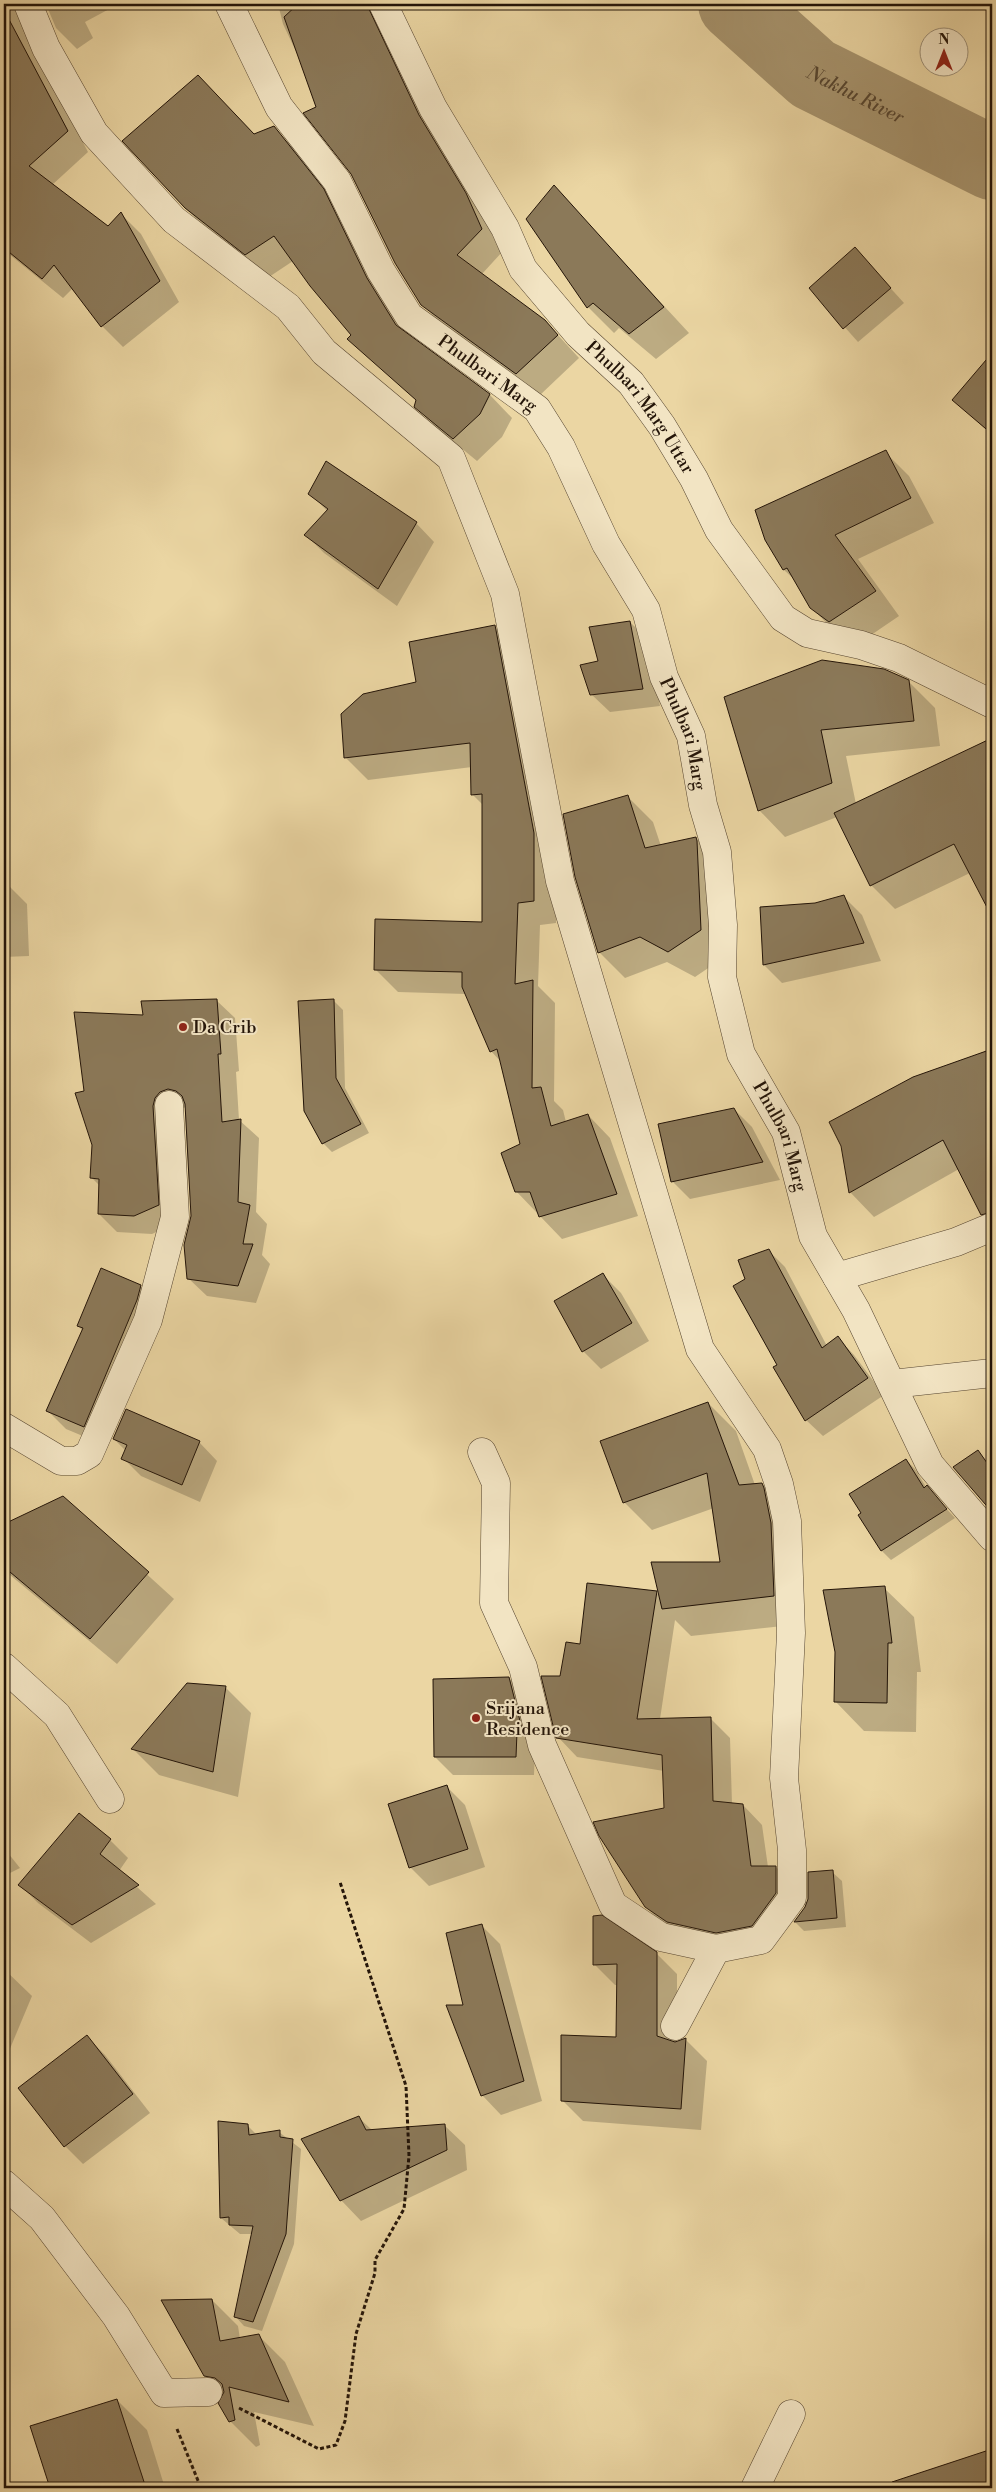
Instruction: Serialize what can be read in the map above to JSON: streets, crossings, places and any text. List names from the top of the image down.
{
  "streets": {
    "street": ["Phulbari Marg", "Phulbari Marg Uttar"]
  },
  "water": ["Nakhu River"],
  "places": ["Da Crib", "Srijana Residence"],
  "north": "top"
}
